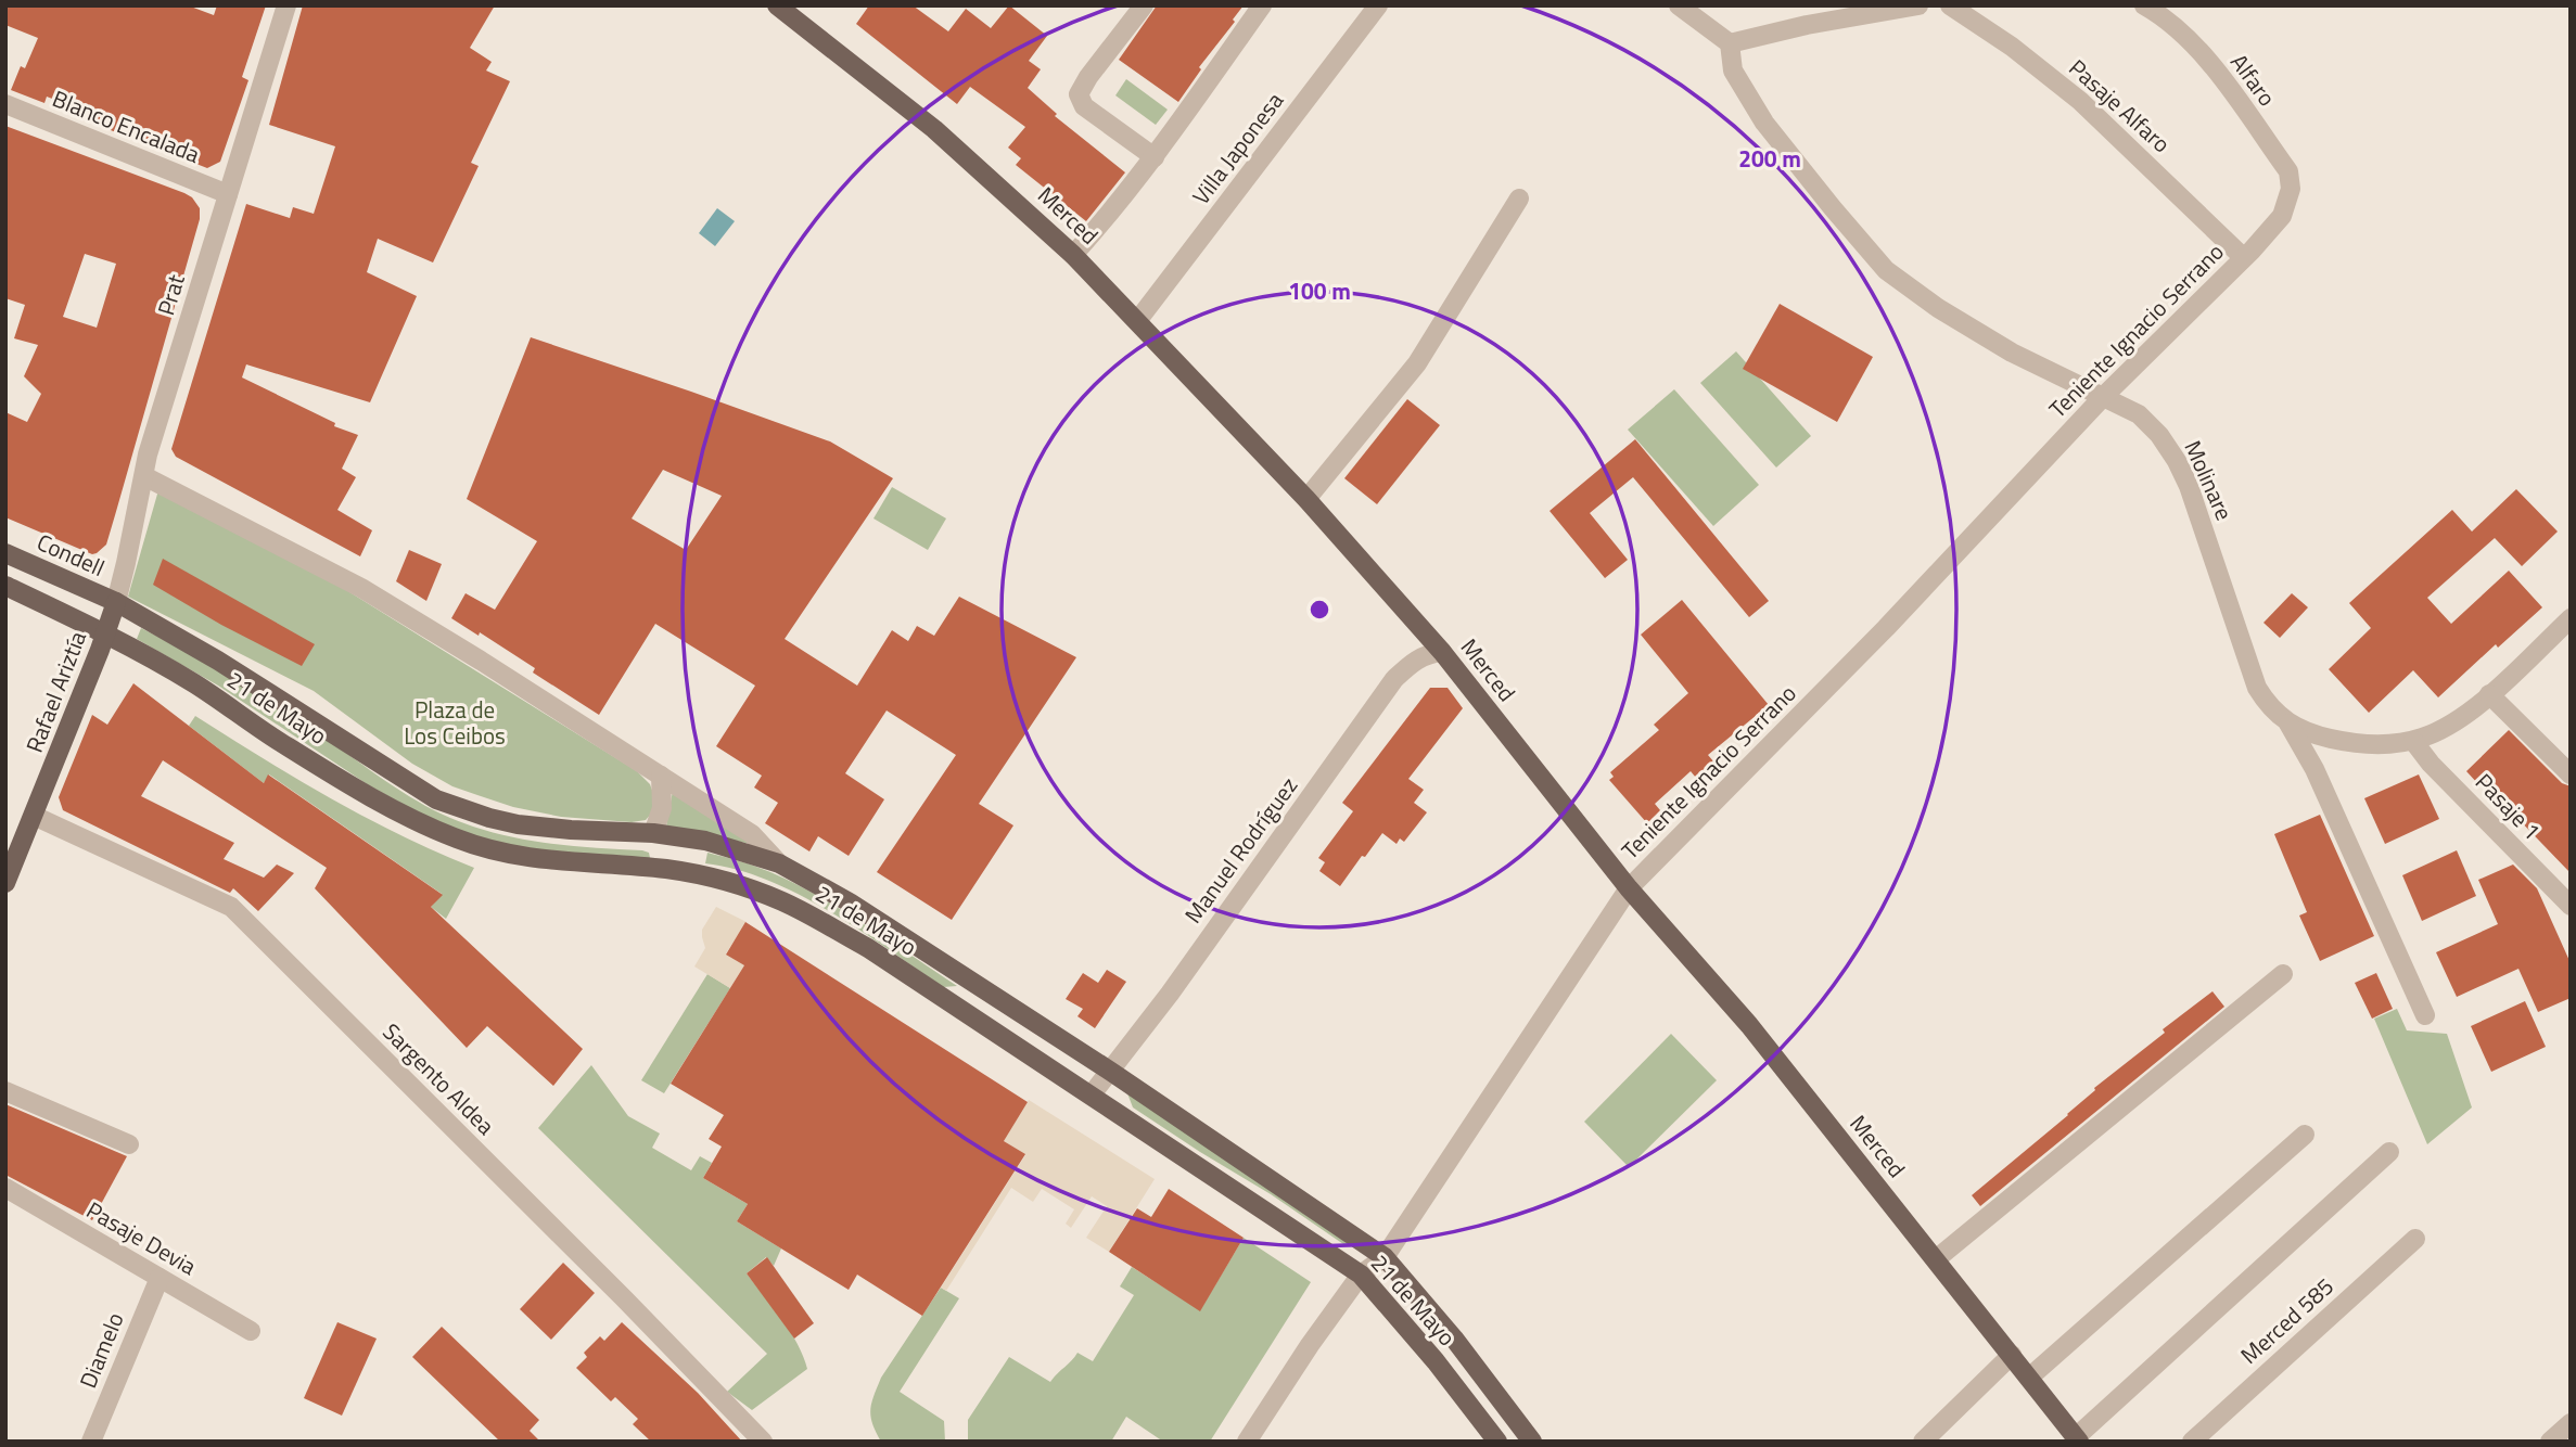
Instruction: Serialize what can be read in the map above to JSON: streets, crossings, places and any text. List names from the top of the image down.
{
  "streets": {
    "main road": [
      "Merced",
      "Condell",
      "Rafael Ariztía",
      "21 de Mayo"
    ],
    "street": [
      "Alfaro",
      "Pasaje Alfaro",
      "Blanco Encalada",
      "Villa Japonesa",
      "Prat",
      "Teniente Ignacio Serrano",
      "Molinare",
      "Pasaje 1",
      "Manuel Rodríguez",
      "Sargento Aldea",
      "Pasaje Devia",
      "Merced 585",
      "Diamelo"
    ]
  },
  "crossings": [
    ["Alfaro", "Teniente Ignacio Serrano"],
    ["Pasaje Alfaro", "Teniente Ignacio Serrano"],
    ["Blanco Encalada", "Prat"],
    ["Villa Japonesa", "Merced"],
    ["Merced", "Teniente Ignacio Serrano"],
    ["Merced", "Manuel Rodríguez"],
    ["Prat", "Condell"],
    ["Prat", "Rafael Ariztía"],
    ["Prat", "21 de Mayo"],
    ["Teniente Ignacio Serrano", "Molinare"],
    ["Teniente Ignacio Serrano", "21 de Mayo"],
    ["Molinare", "Pasaje 1"],
    ["Condell", "Rafael Ariztía"],
    ["Condell", "21 de Mayo"],
    ["Rafael Ariztía", "21 de Mayo"],
    ["Rafael Ariztía", "Sargento Aldea"],
    ["21 de Mayo", "Manuel Rodríguez"],
    ["Pasaje Devia", "Diamelo"]
  ],
  "parks": ["Plaza de Los Ceibos"],
  "rings": ["200 m", "100 m"]
}
